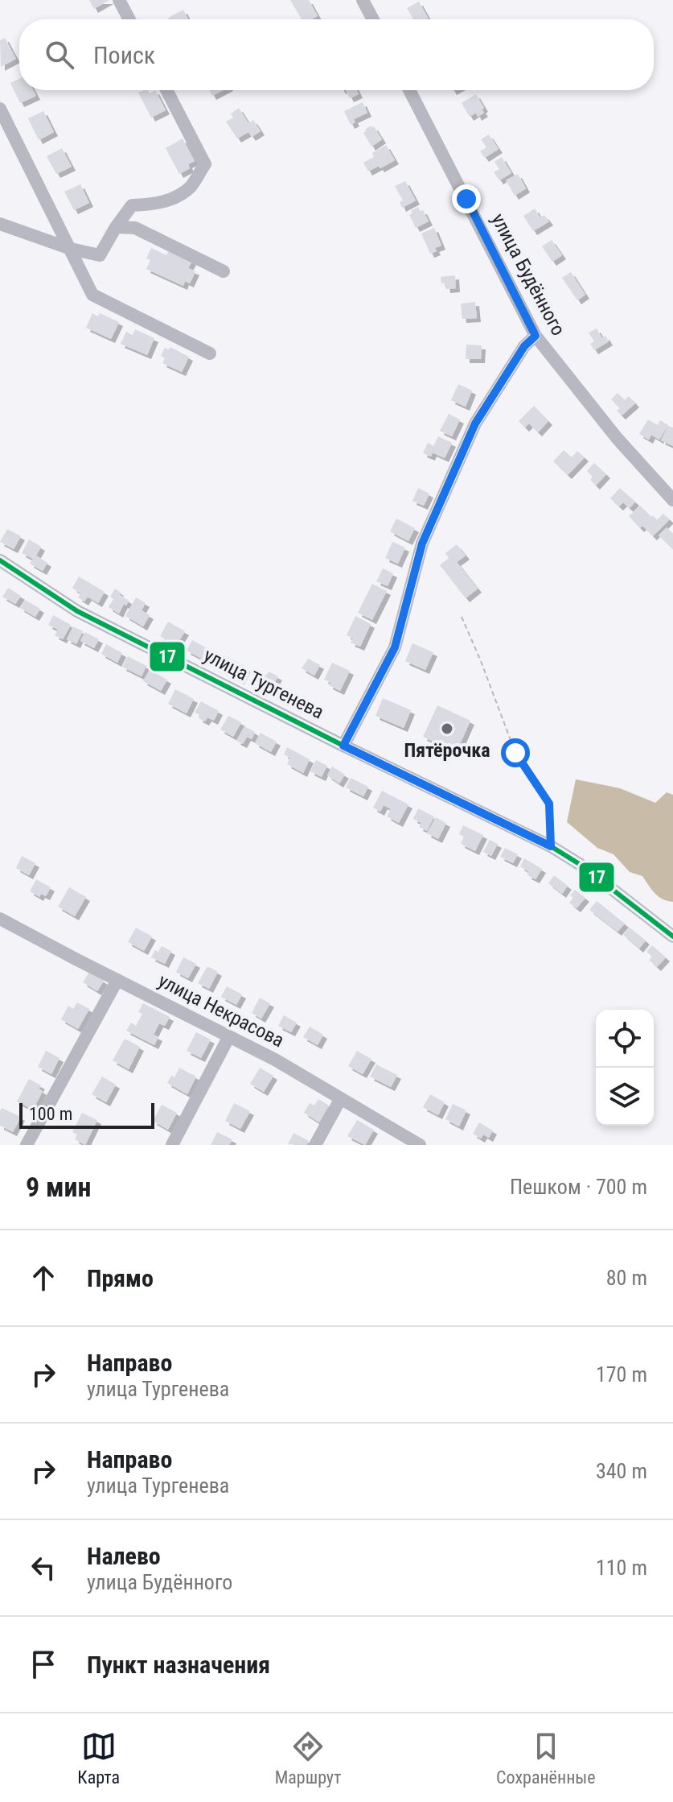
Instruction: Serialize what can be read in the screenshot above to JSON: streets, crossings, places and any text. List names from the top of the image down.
{
  "streets": {
    "street": ["улица Будённого", "улица Тургенева", "улица Некрасова"]
  },
  "places": ["Пятёрочка"],
  "lines": ["transit line 17"],
  "scale_bar": "100 m",
  "page": {
    "search": "Поиск",
    "scale": "100 m",
    "heading": ["9 мин", "Пешком · 700 m"],
    "list": [
      ["Прямо", "80 m"],
      ["Направо", "улица Тургенева", "170 m"],
      ["Направо", "улица Тургенева", "340 m"],
      ["Налево", "улица Будённого", "110 m"],
      "Пункт назначения"
    ],
    "nav": ["Карта", "Маршрут", "Сохранённые"]
  }
}
